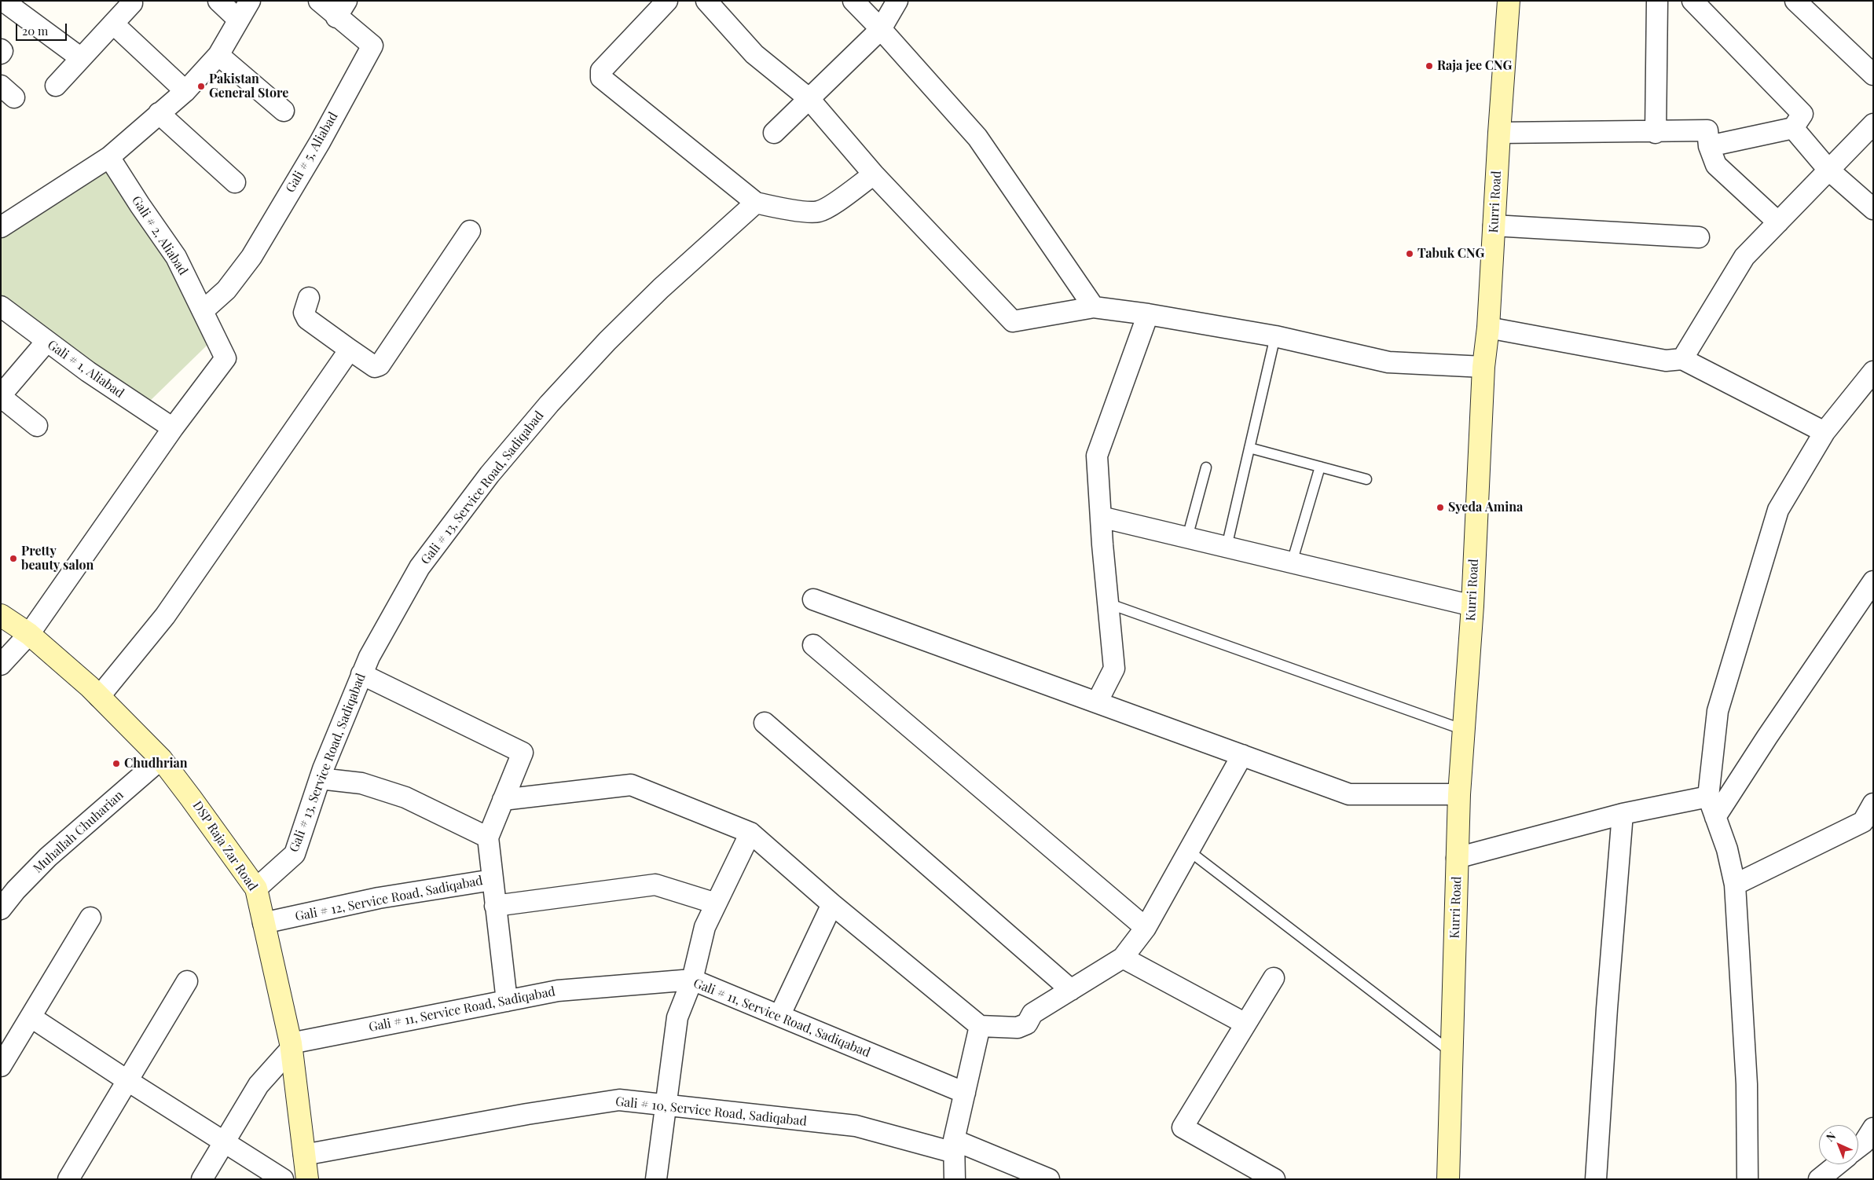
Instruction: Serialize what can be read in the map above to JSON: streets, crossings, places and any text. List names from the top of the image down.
{
  "streets": {
    "main road": ["Kurri Road", "DSP Raja Zar Road"],
    "street": [
      "Gali # 5, Aliabad",
      "Gali # 2, Aliabad",
      "Gali # 1, Aliabad",
      "Gali # 13, Service Road, Sadiqabad",
      "Muhallah Chuharian",
      "Gali # 12, Service Road, Sadiqabad",
      "Gali # 11, Service Road, Sadiqabad",
      "Gali # 10, Service Road, Sadiqabad"
    ]
  },
  "crossings": [
    ["Gali # 5, Aliabad", "Gali # 2, Aliabad"],
    ["Gali # 2, Aliabad", "Gali # 1, Aliabad"],
    ["Gali # 13, Service Road, Sadiqabad", "DSP Raja Zar Road"],
    ["Muhallah Chuharian", "DSP Raja Zar Road"],
    ["DSP Raja Zar Road", "Gali # 12, Service Road, Sadiqabad"],
    ["DSP Raja Zar Road", "Gali # 11, Service Road, Sadiqabad"],
    ["DSP Raja Zar Road", "Gali # 10, Service Road, Sadiqabad"]
  ],
  "places": [
    "Raja jee CNG",
    "Pakistan General Store",
    "Tabuk CNG",
    "Syeda Amina",
    "Pretty beauty salon",
    "Chudhrian"
  ],
  "scale_bar": "20 m",
  "north": "top left"
}
